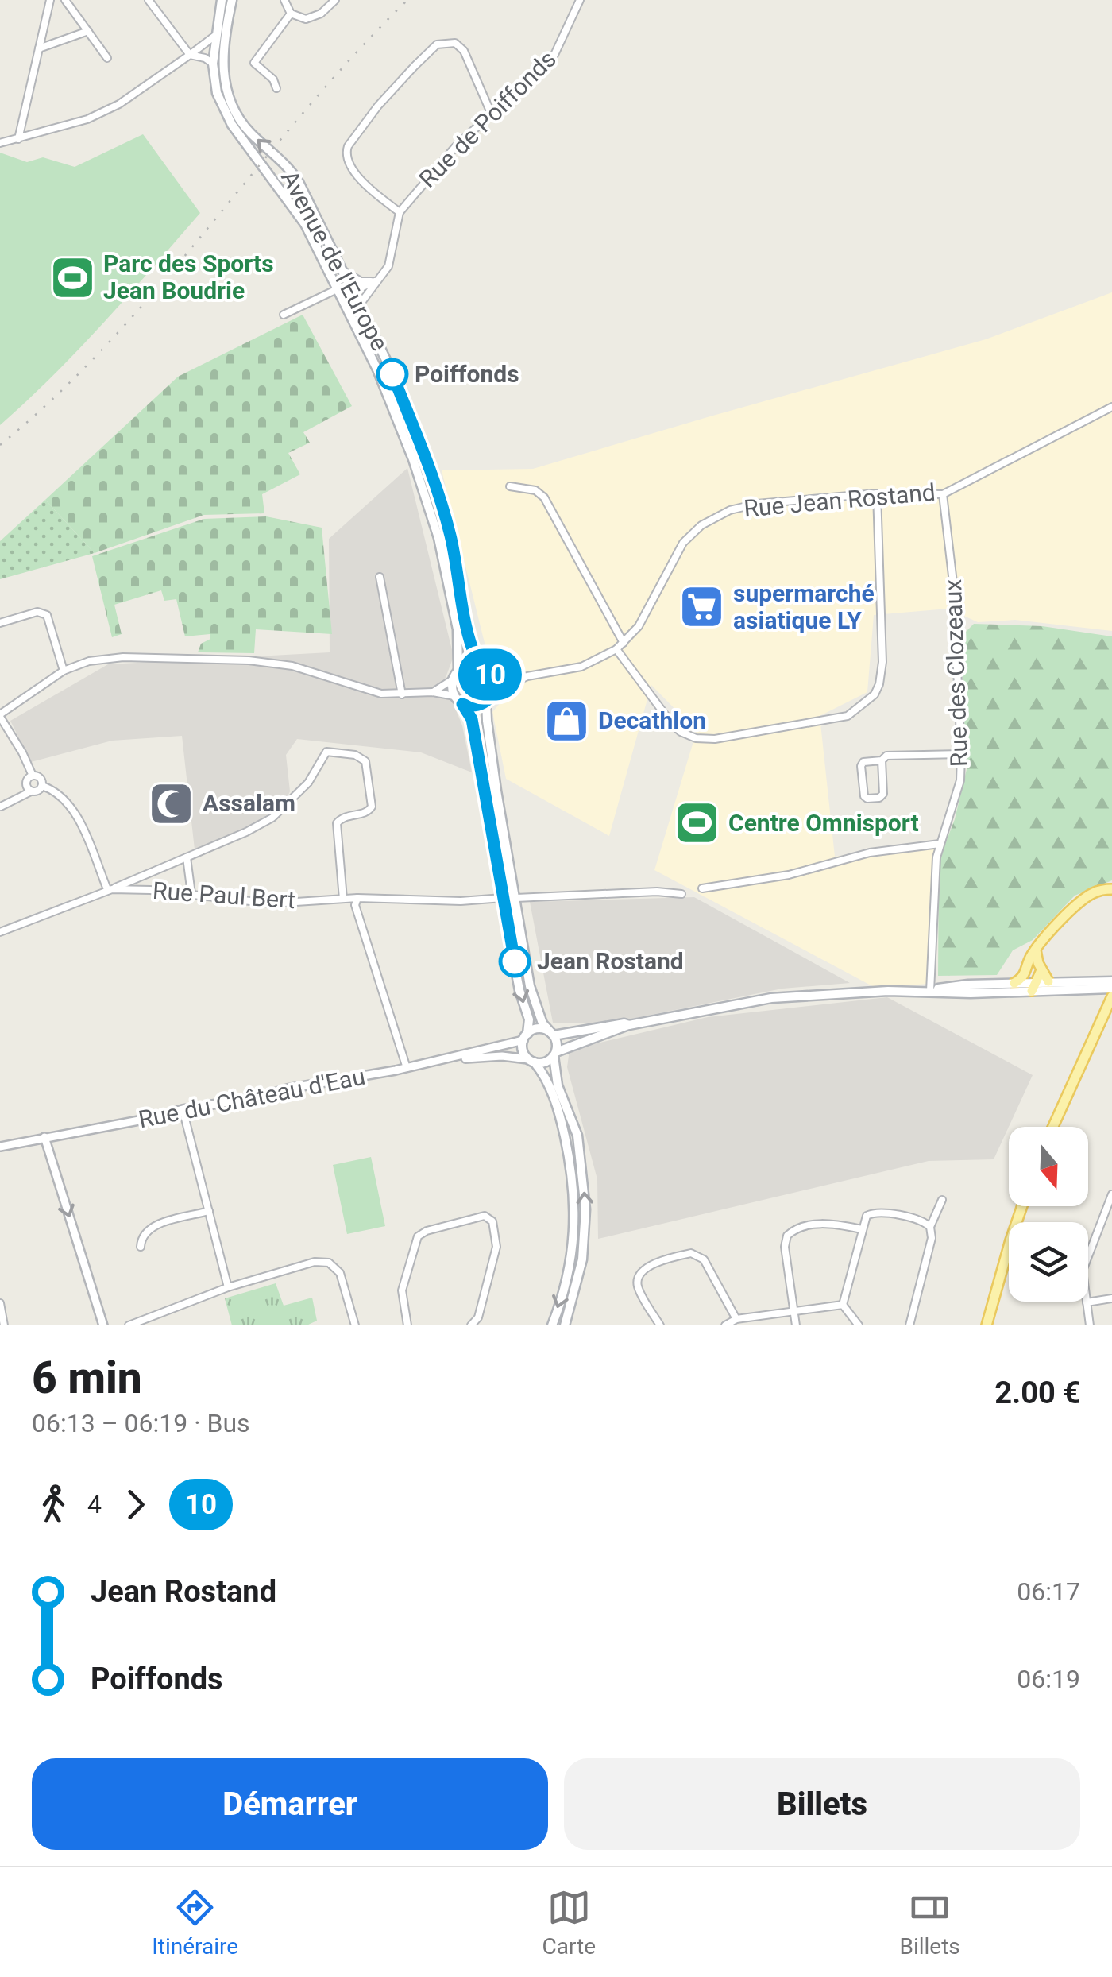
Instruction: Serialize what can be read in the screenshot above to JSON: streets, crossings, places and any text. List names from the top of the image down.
{
  "streets": {
    "main road": ["Avenue de l'Europe"],
    "street": [
      "Rue de Poiffonds",
      "Rue Jean Rostand",
      "Rue des Clozeaux",
      "Rue Paul Bert",
      "Rue du Château d'Eau"
    ]
  },
  "crossings": [
    ["Rue de Poiffonds", "Avenue de l'Europe"],
    ["Avenue de l'Europe", "Rue Jean Rostand"],
    ["Rue Jean Rostand", "Rue des Clozeaux"]
  ],
  "places": {
    "sports": ["Parc des Sports Jean Boudrie", "Centre Omnisport"],
    "other": ["Poiffonds", "Jean Rostand"],
    "supermarket": ["supermarché asiatique LY"],
    "shop": ["Decathlon"],
    "mosque": ["Assalam"]
  },
  "lines": ["bus line 10"],
  "north": "bottom",
  "page": {
    "on_map": "10",
    "heading": ["6 min", "06:13 – 06:19 · Bus", "2.00 €"],
    "legs": ["4", "10"],
    "list": [
      {
        "name": "Jean Rostand",
        "value": "06:17"
      },
      {
        "name": "Poiffonds",
        "value": "06:19"
      }
    ],
    "buttons": ["Démarrer", "Billets"],
    "tabs": ["Itinéraire", "Carte", "Billets"]
  }
}
